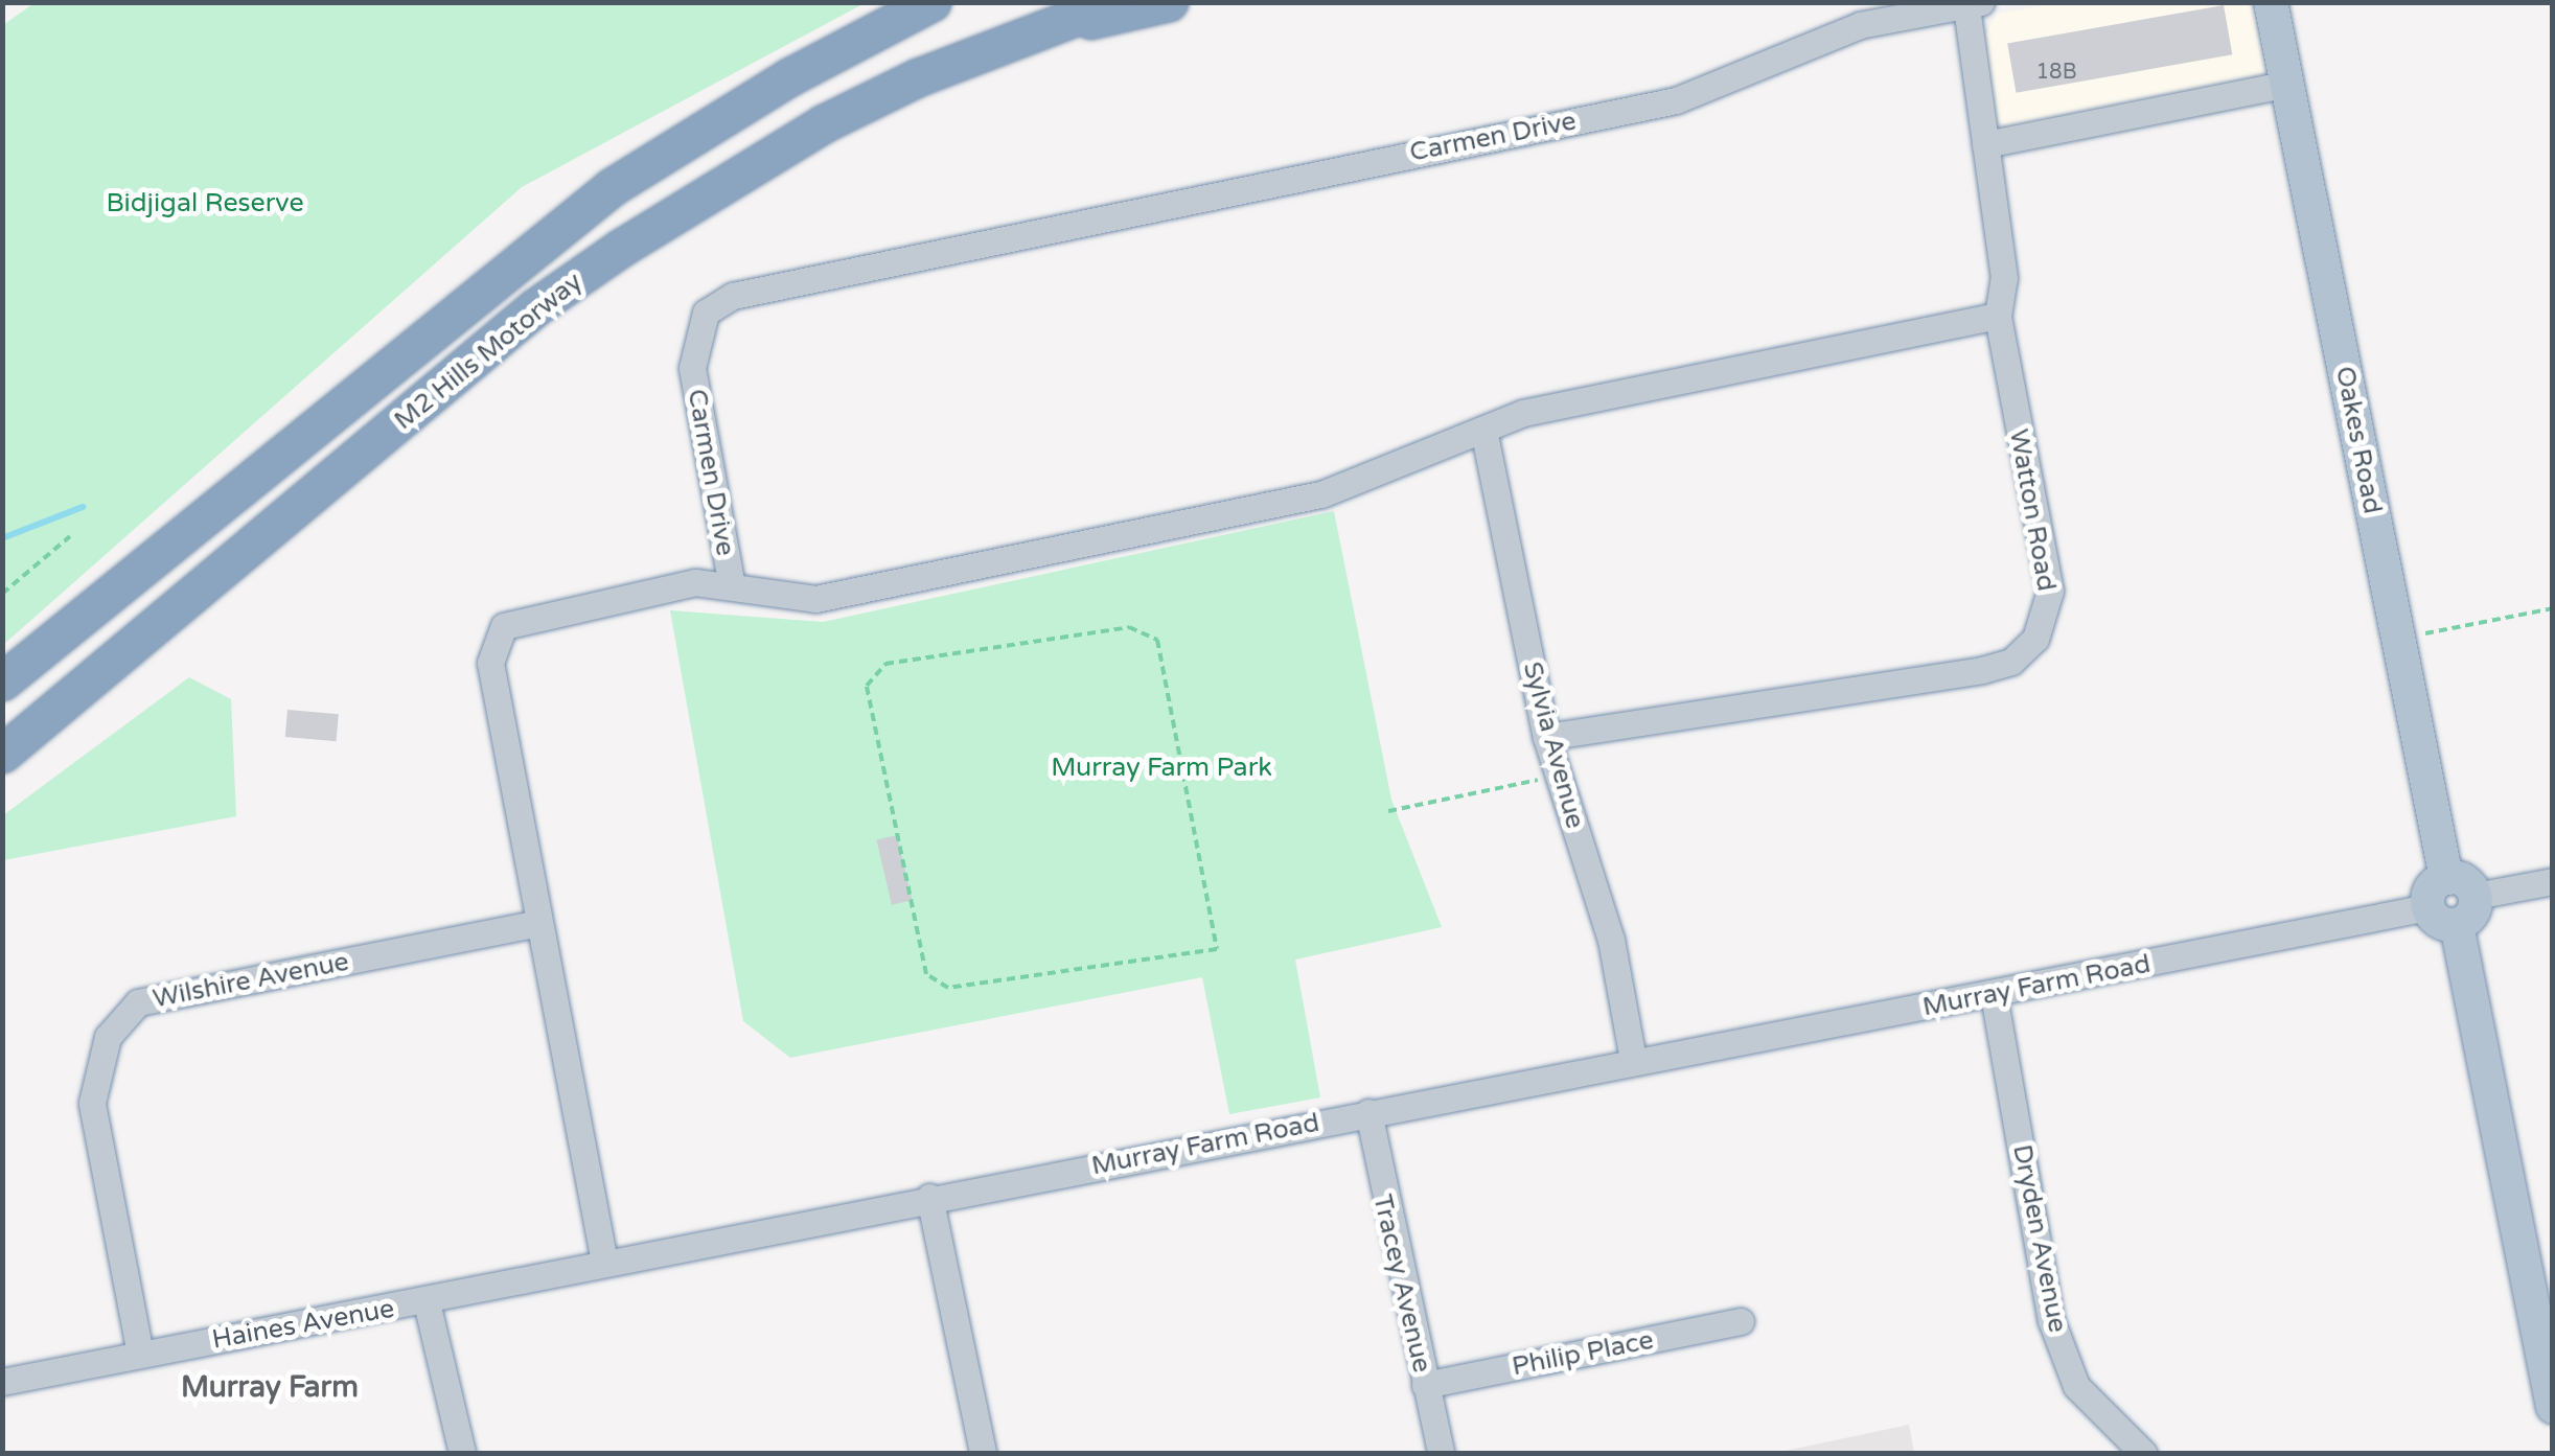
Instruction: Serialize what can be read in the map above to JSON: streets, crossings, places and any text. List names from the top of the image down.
{
  "streets": {
    "highway": ["M2 Hills Motorway"],
    "main road": ["Oakes Road"],
    "street": [
      "Carmen Drive",
      "Watton Road",
      "Sylvia Avenue",
      "Wilshire Avenue",
      "Murray Farm Road",
      "Dryden Avenue",
      "Tracey Avenue",
      "Haines Avenue",
      "Philip Place"
    ]
  },
  "crossings": [
    ["Carmen Drive", "Watton Road"],
    ["Carmen Drive", "Sylvia Avenue"],
    ["Oakes Road", "Murray Farm Road"],
    ["Watton Road", "Sylvia Avenue"],
    ["Sylvia Avenue", "Murray Farm Road"],
    ["Wilshire Avenue", "Haines Avenue"],
    ["Murray Farm Road", "Dryden Avenue"],
    ["Murray Farm Road", "Tracey Avenue"],
    ["Murray Farm Road", "Haines Avenue"],
    ["Tracey Avenue", "Philip Place"]
  ],
  "districts": ["Murray Farm"],
  "parks": ["Bidjigal Reserve", "Murray Farm Park"],
  "house_numbers": ["18B"]
}
